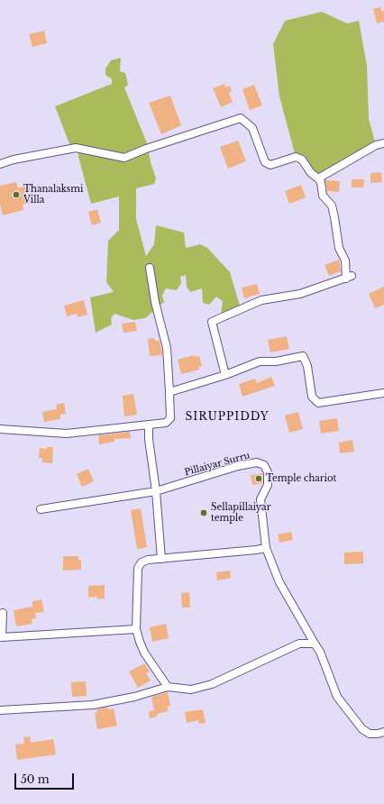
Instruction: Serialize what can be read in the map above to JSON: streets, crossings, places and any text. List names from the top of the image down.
{
  "streets": {
    "street": ["Pillaiyar Surru"]
  },
  "districts": ["SIRUPPIDDY"],
  "places": ["Thanalaksmi Villa", "Temple chariot", "Sellapillaiyar temple"],
  "scale_bar": "50 m"
}
